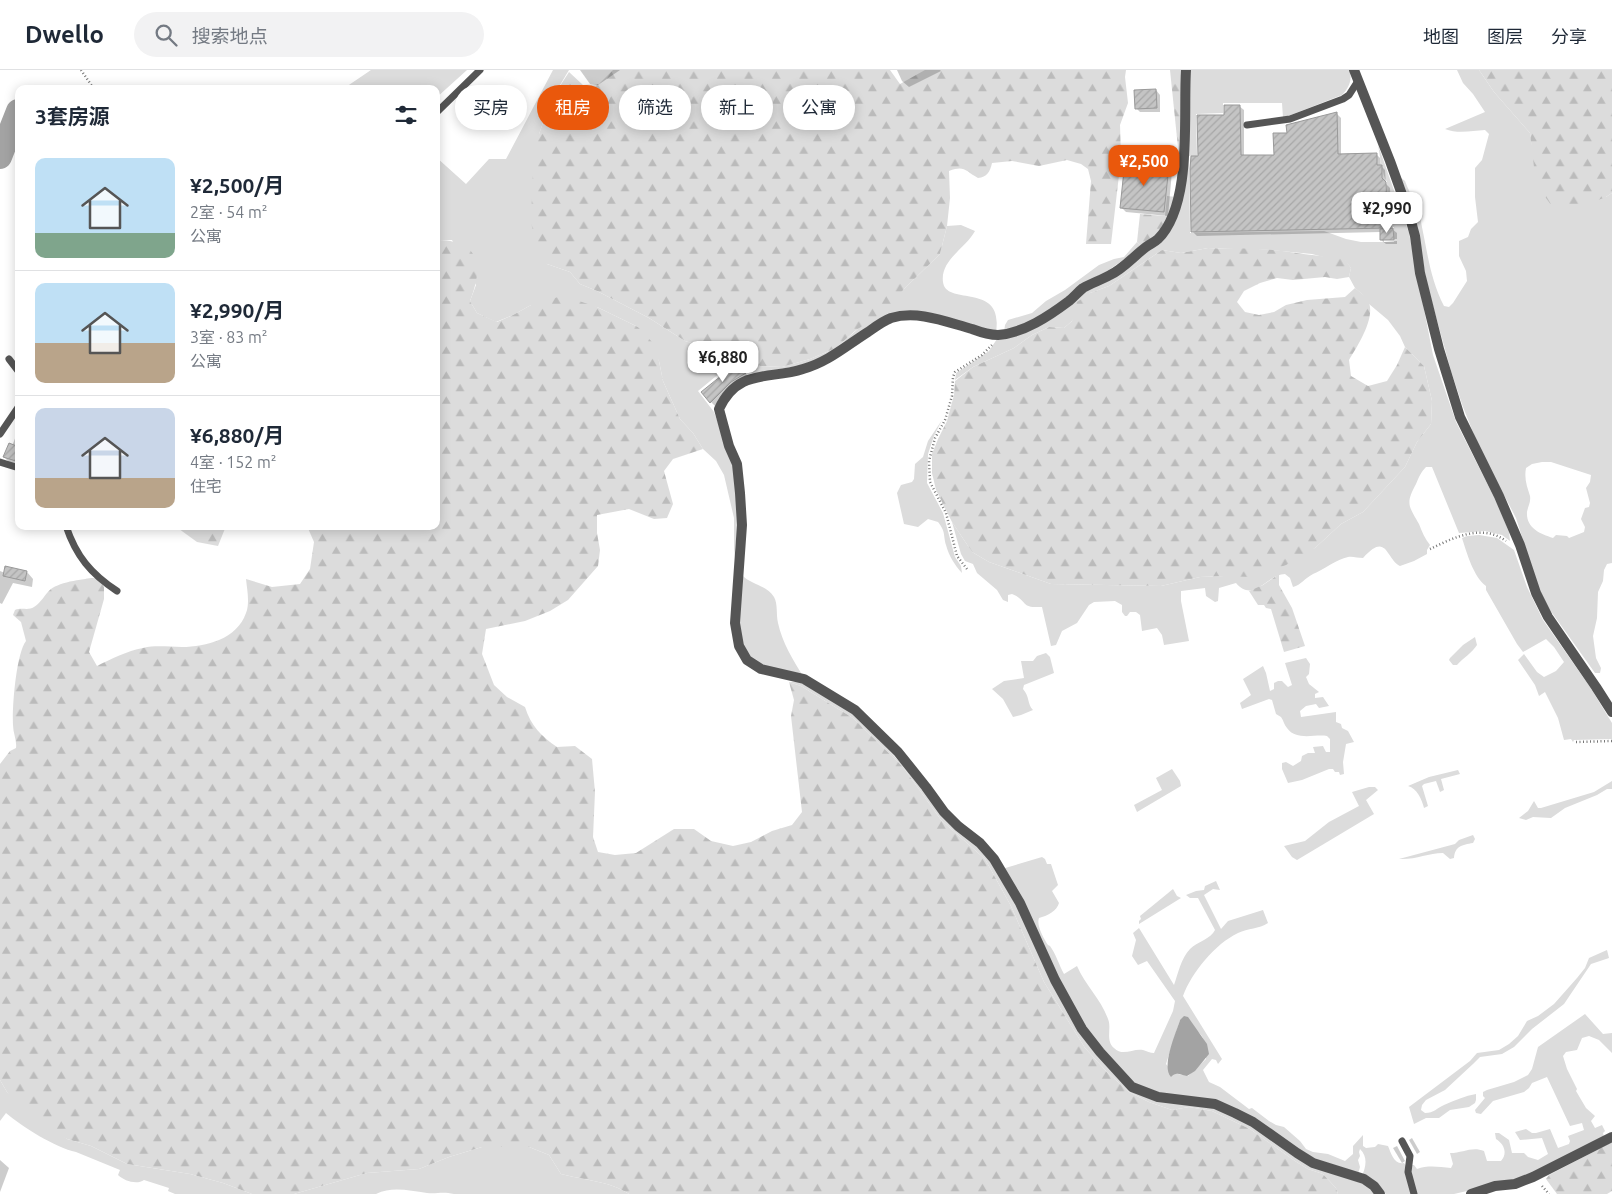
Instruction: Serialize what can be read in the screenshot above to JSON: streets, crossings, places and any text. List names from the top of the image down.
{
  "page": {
    "header": "Dwello",
    "search": "搜索地点",
    "nav": ["地图", "图层", "分享"],
    "chip": [
      "买房",
      "租房",
      "筛选",
      "新上",
      "公寓"
    ],
    "heading": "3套房源",
    "price": ["¥2,500", "¥2,990", "¥6,880"],
    "list": [
      {
        "name": "¥2,500/月",
        "note": "2室 · 54 m² · 公寓"
      },
      {
        "name": "¥2,990/月",
        "note": "3室 · 83 m² · 公寓"
      },
      {
        "name": "¥6,880/月",
        "note": "4室 · 152 m² · 住宅"
      }
    ]
  }
}
